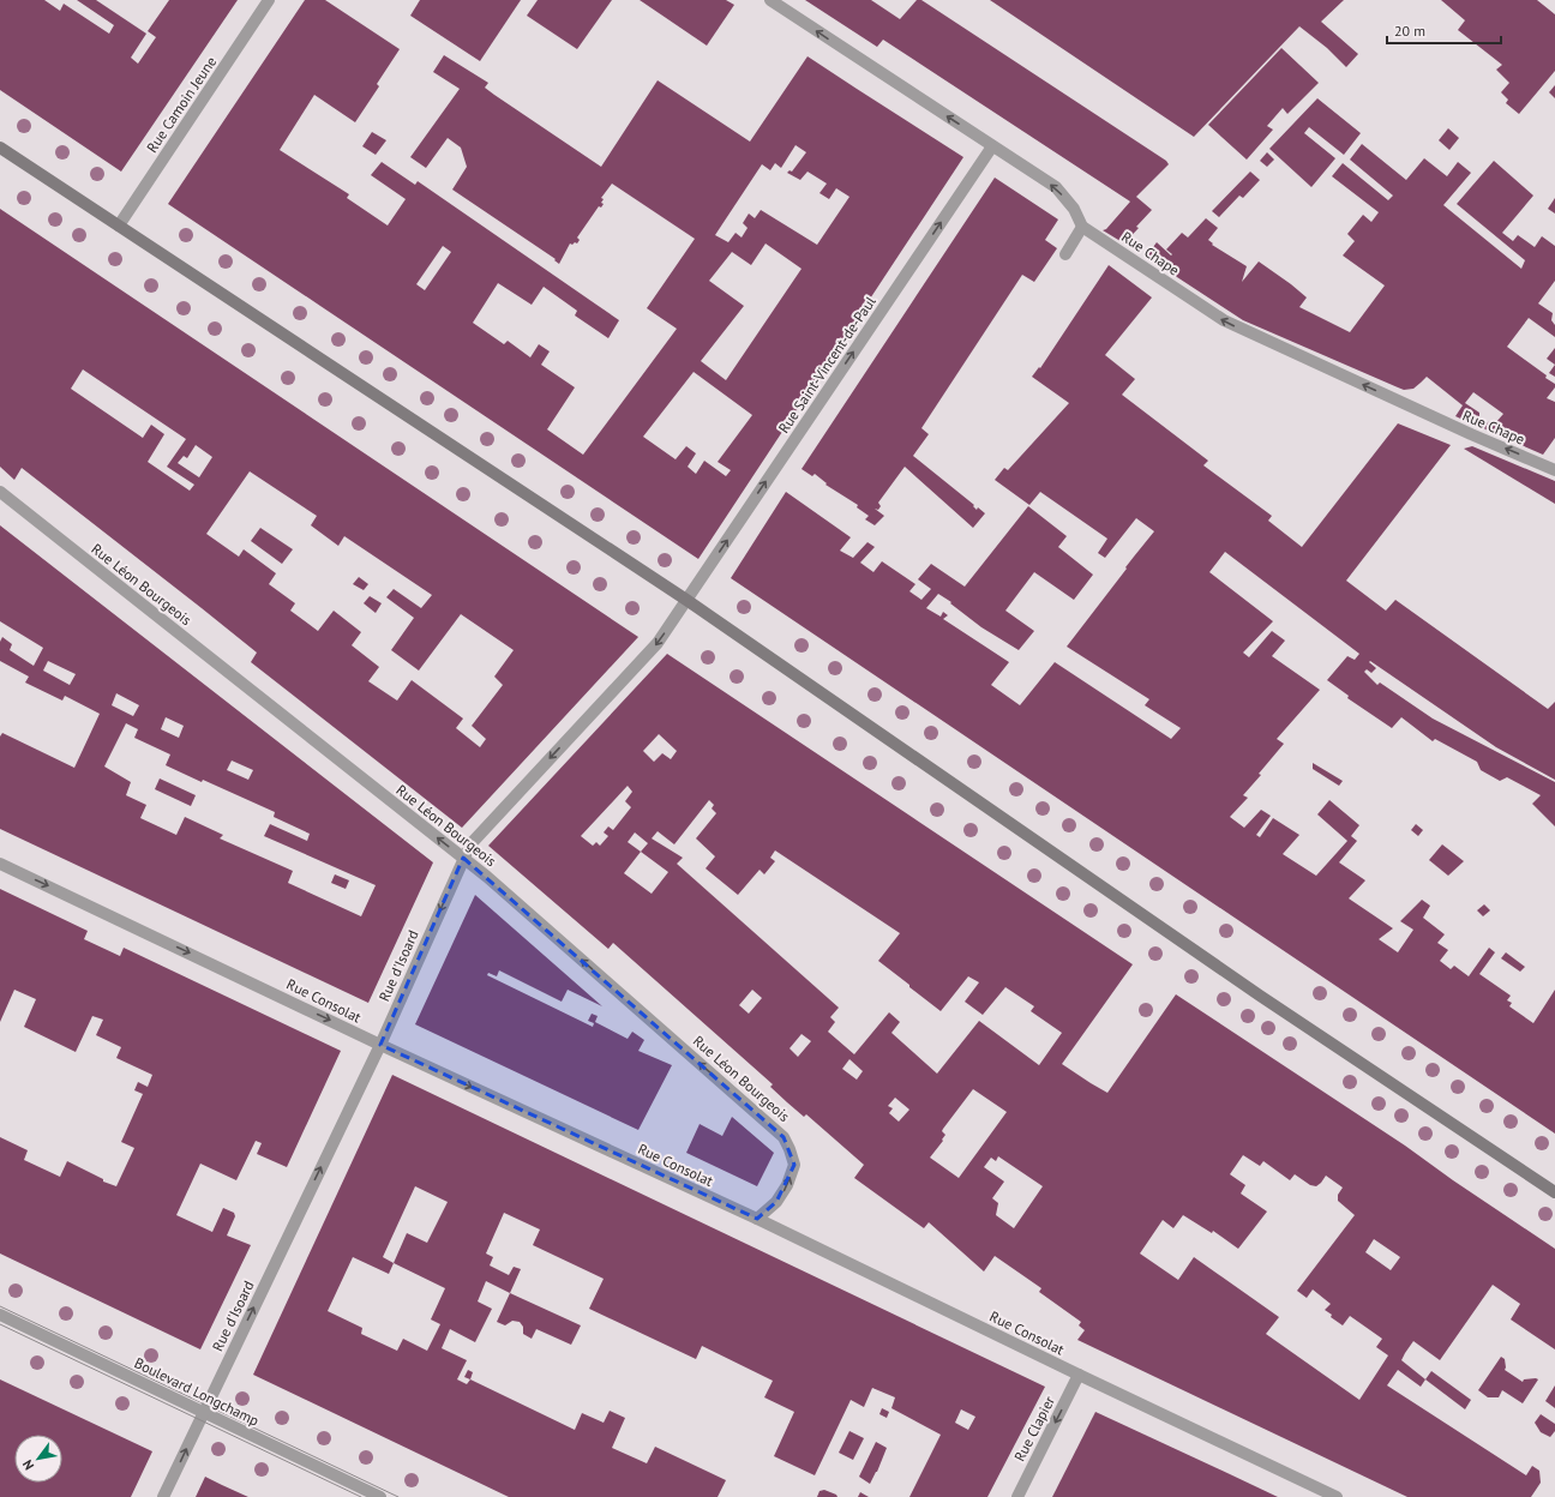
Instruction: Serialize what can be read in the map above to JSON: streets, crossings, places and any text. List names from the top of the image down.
{
  "streets": {
    "street": [
      "Rue Camoin Jeune",
      "Rue Chape",
      "Rue Saint-Vincent-de-Paul",
      "Rue Léon Bourgeois",
      "Rue d'Isoard",
      "Rue Consolat",
      "Boulevard Longchamp",
      "Rue Clapier"
    ]
  },
  "crossings": [
    ["Rue Chape", "Rue Saint-Vincent-de-Paul"],
    ["Rue Saint-Vincent-de-Paul", "Rue d'Isoard"],
    ["Rue Léon Bourgeois", "Rue d'Isoard"],
    ["Rue Léon Bourgeois", "Rue Consolat"],
    ["Rue d'Isoard", "Rue Consolat"],
    ["Rue d'Isoard", "Boulevard Longchamp"],
    ["Rue Consolat", "Rue Clapier"]
  ],
  "one_way": [
    "Rue Chape",
    "Rue Saint-Vincent-de-Paul",
    "Rue Léon Bourgeois",
    "Rue Consolat",
    "Rue Clapier"
  ],
  "scale_bar": "20 m",
  "north": "bottom left"
}
